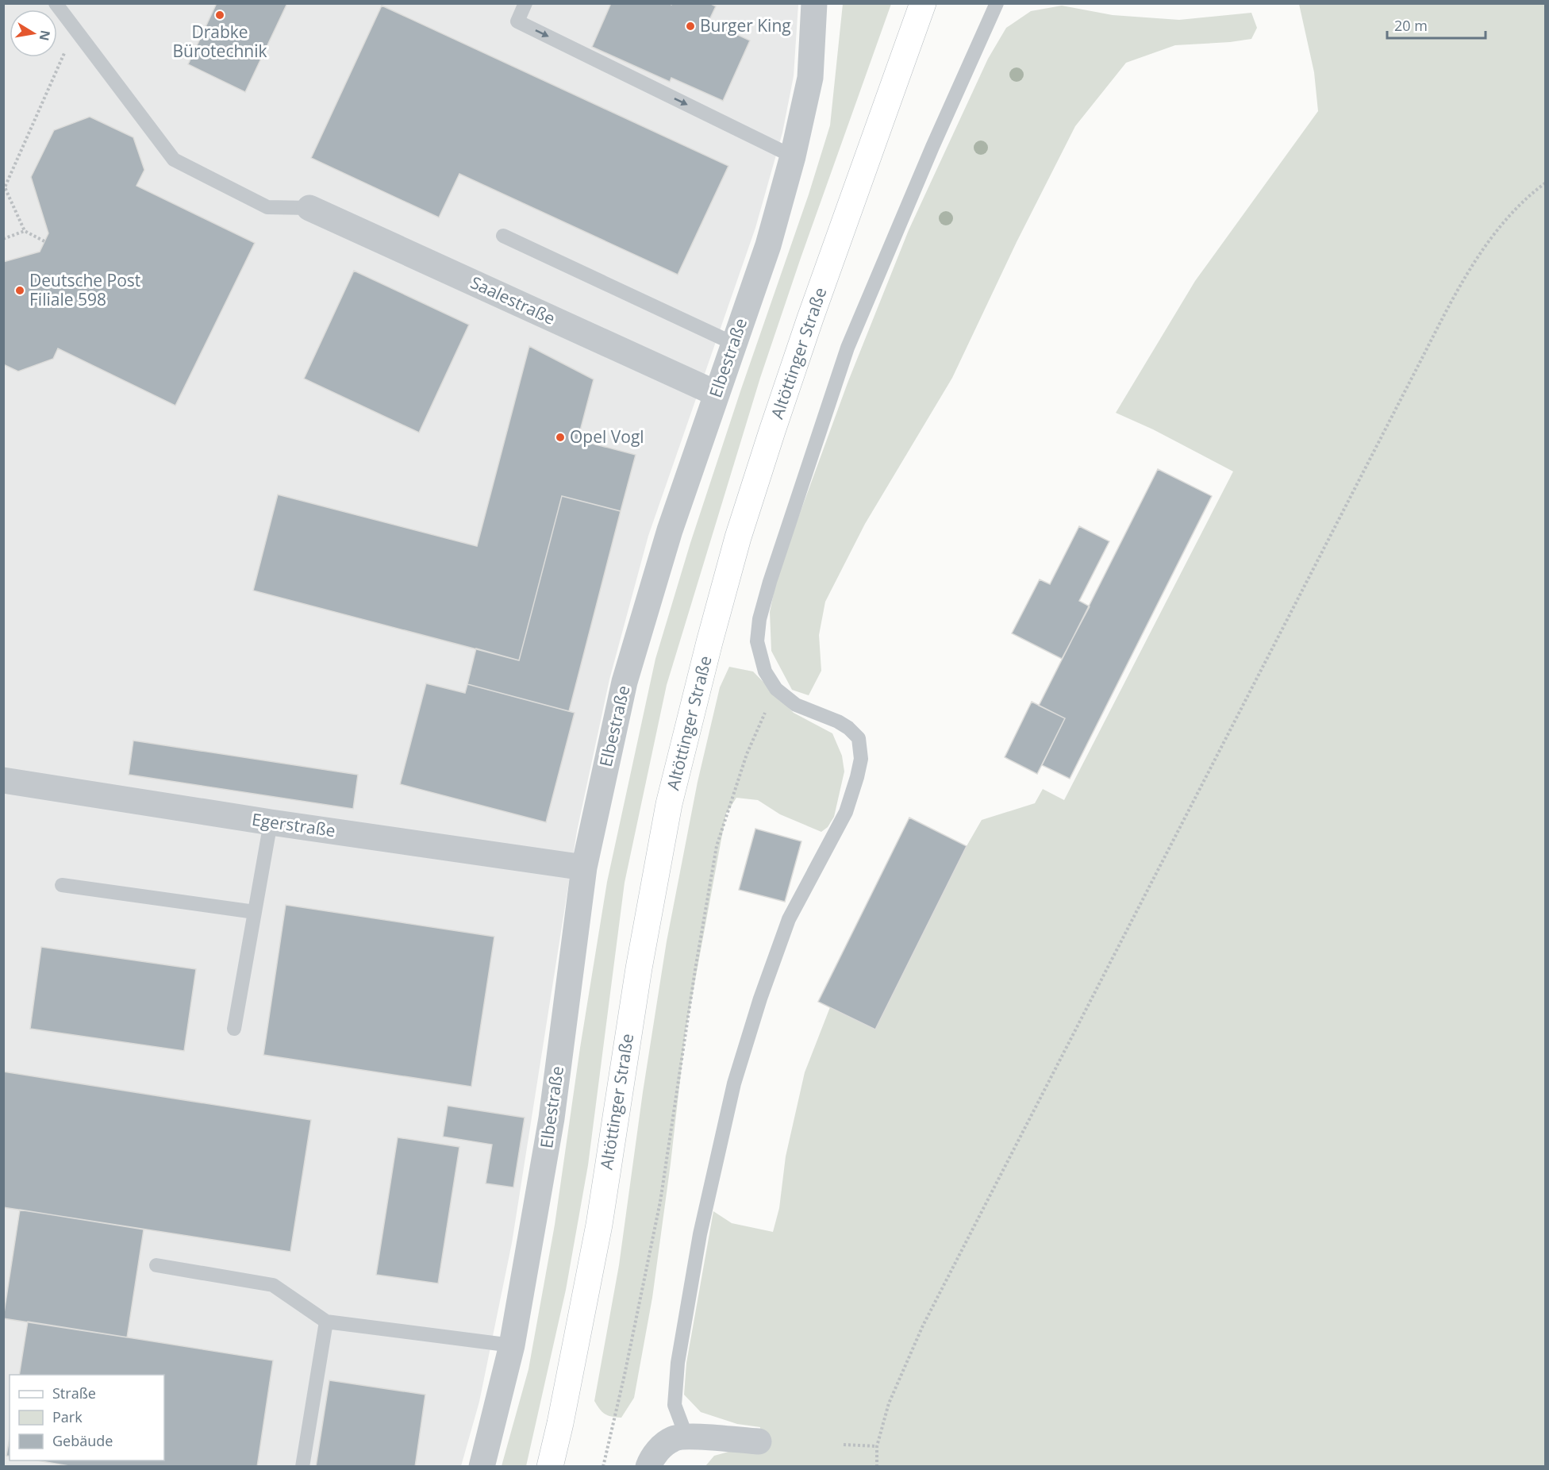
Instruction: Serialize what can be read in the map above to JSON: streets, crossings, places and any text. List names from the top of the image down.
{
  "streets": {
    "main road": ["Altöttinger Straße"],
    "street": ["Saalestraße", "Elbestraße", "Egerstraße"]
  },
  "crossings": [
    ["Saalestraße", "Elbestraße"],
    ["Elbestraße", "Egerstraße"]
  ],
  "places": [
    "Drabke Bürotechnik",
    "Burger King",
    "Deutsche Post Filiale 598",
    "Opel Vogl"
  ],
  "legend": ["Straße", "Park", "Gebäude"],
  "scale_bar": "20 m",
  "north": "right"
}
